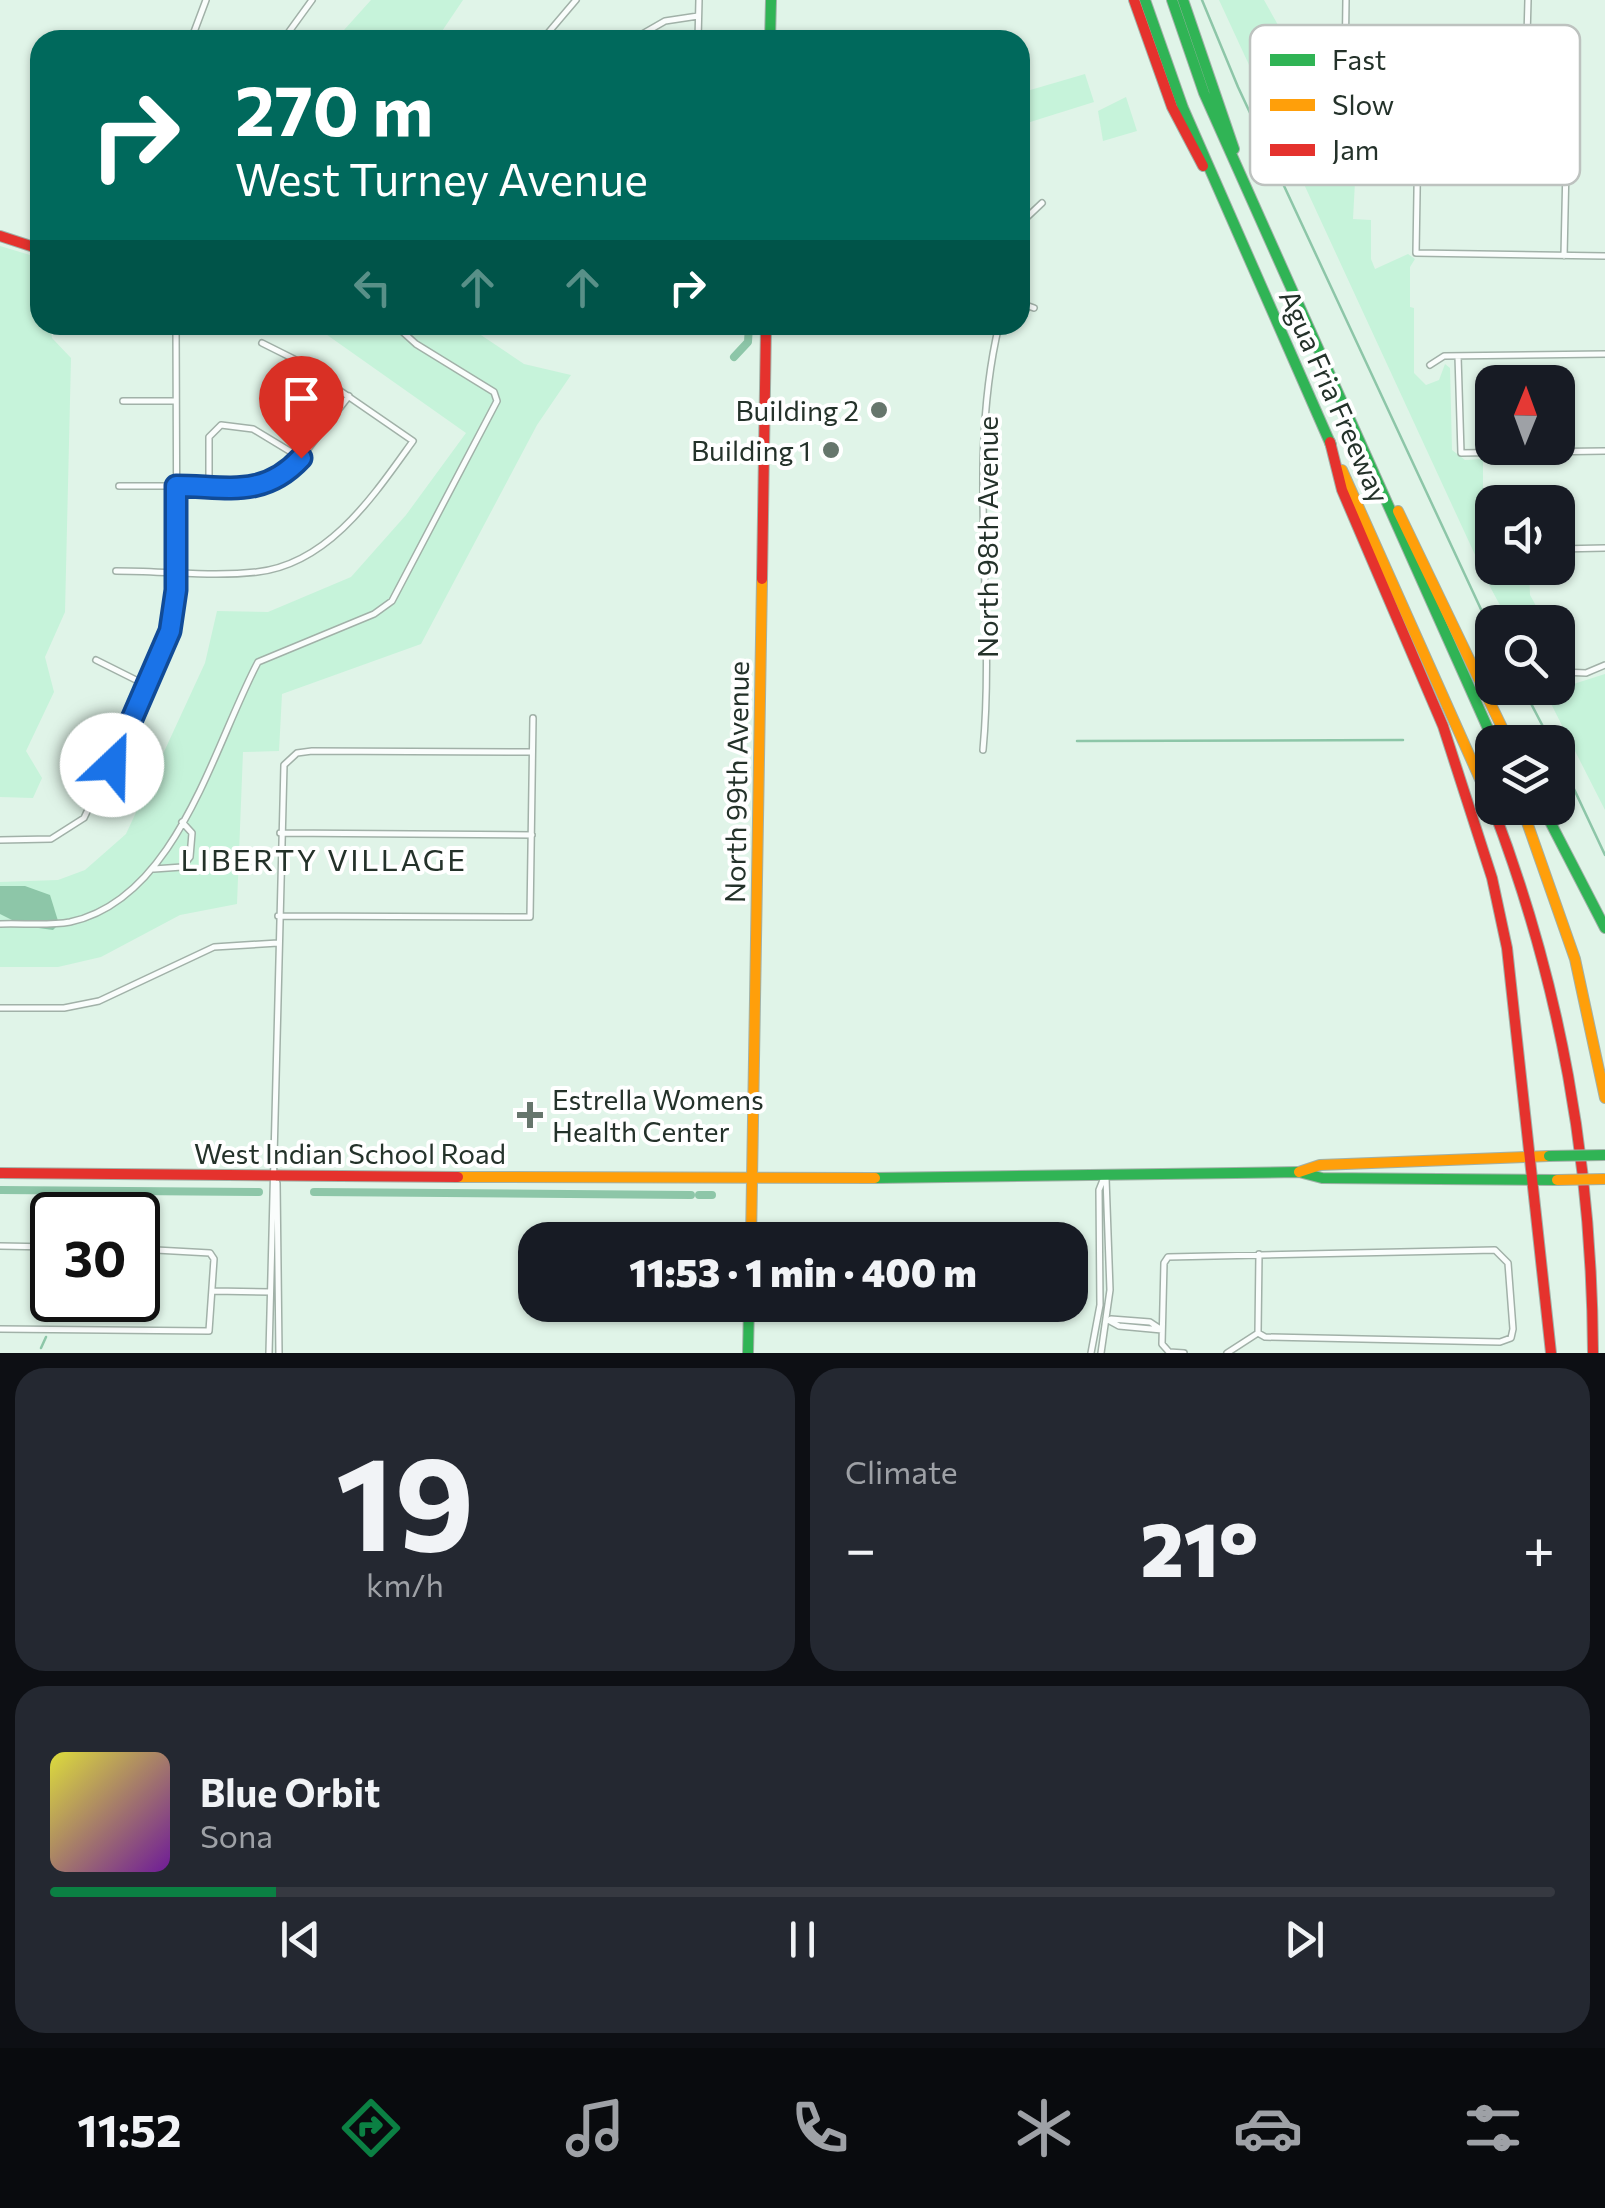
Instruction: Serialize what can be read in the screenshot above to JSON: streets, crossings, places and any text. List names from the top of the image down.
{
  "streets": {
    "main road": ["Agua Fria Freeway", "North 99th Avenue", "West Indian School Road"],
    "street": ["North 98th Avenue"]
  },
  "crossings": [
    ["North 99th Avenue", "West Indian School Road"]
  ],
  "districts": ["LIBERTY VILLAGE"],
  "places": {
    "other": ["Building 2", "Building 1"],
    "health": ["Estrella Womens Health Center"]
  },
  "legend": ["Fast", "Slow", "Jam"],
  "north": "top",
  "page": {
    "turn": ["270 m", "West Turney Avenue"],
    "limit": "30",
    "trip": "11:53 · 1 min · 400 m",
    "tile": [
      ["19", "km/h"],
      "Climate"
    ],
    "heat": ["−", "21°", "+"],
    "song": ["Blue Orbit", "Sona"],
    "tabs": "11:52"
  }
}
